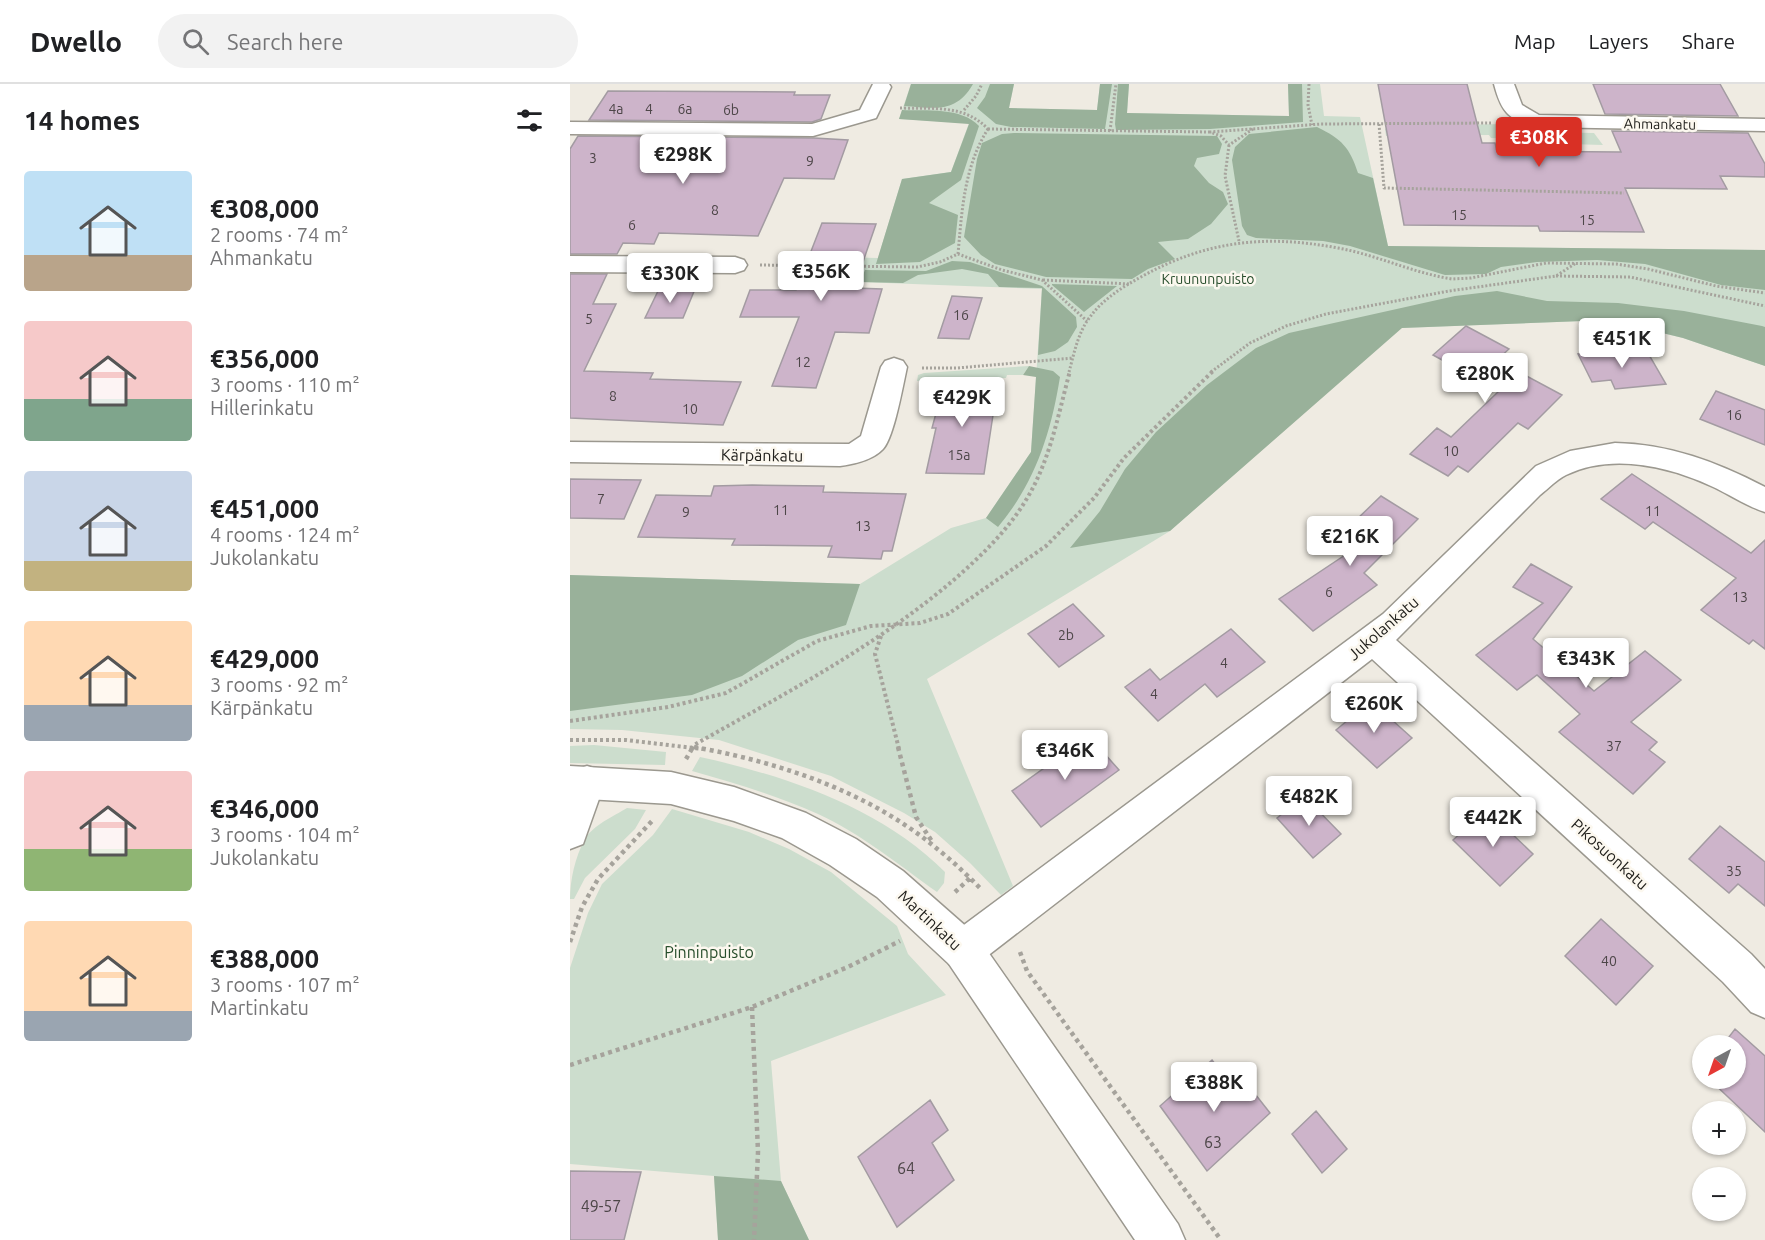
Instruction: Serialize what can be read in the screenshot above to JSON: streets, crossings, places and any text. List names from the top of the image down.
{
  "streets": {
    "street": [
      "Ahmankatu",
      "Kärpänkatu",
      "Jukolankatu",
      "Pikosuonkatu",
      "Martinkatu"
    ]
  },
  "crossings": [
    ["Jukolankatu", "Pikosuonkatu"],
    ["Jukolankatu", "Martinkatu"]
  ],
  "parks": ["Kruununpuisto", "Pinninpuisto"],
  "house_numbers": [
    "4a",
    "4",
    "6a",
    "6b",
    "3",
    "9",
    "8",
    "15",
    "15",
    "6",
    "16",
    "5",
    "12",
    "8",
    "10",
    "16",
    "10",
    "15a",
    "7",
    "11",
    "11",
    "9",
    "13",
    "6",
    "13",
    "2b",
    "4",
    "4",
    "37",
    "35",
    "40",
    "63",
    "64",
    "49-57"
  ],
  "north": "bottom left",
  "page": {
    "header": "Dwello",
    "search": "Search here",
    "nav": ["Map", "Layers", "Share"],
    "heading": "14 homes",
    "price": [
      "€308K",
      "€298K",
      "€356K",
      "€330K",
      "€451K",
      "€280K",
      "€429K",
      "€216K",
      "€343K",
      "€260K",
      "€346K",
      "€482K",
      "€442K",
      "€388K"
    ],
    "list": [
      {
        "name": "€308,000",
        "note": "2 rooms · 74 m² · Ahmankatu"
      },
      {
        "name": "€356,000",
        "note": "3 rooms · 110 m² · Hillerinkatu"
      },
      {
        "name": "€451,000",
        "note": "4 rooms · 124 m² · Jukolankatu"
      },
      {
        "name": "€429,000",
        "note": "3 rooms · 92 m² · Kärpänkatu"
      },
      {
        "name": "€346,000",
        "note": "3 rooms · 104 m² · Jukolankatu"
      },
      {
        "name": "€388,000",
        "note": "3 rooms · 107 m² · Martinkatu"
      }
    ],
    "map_buttons": ["+", "−"]
  }
}
